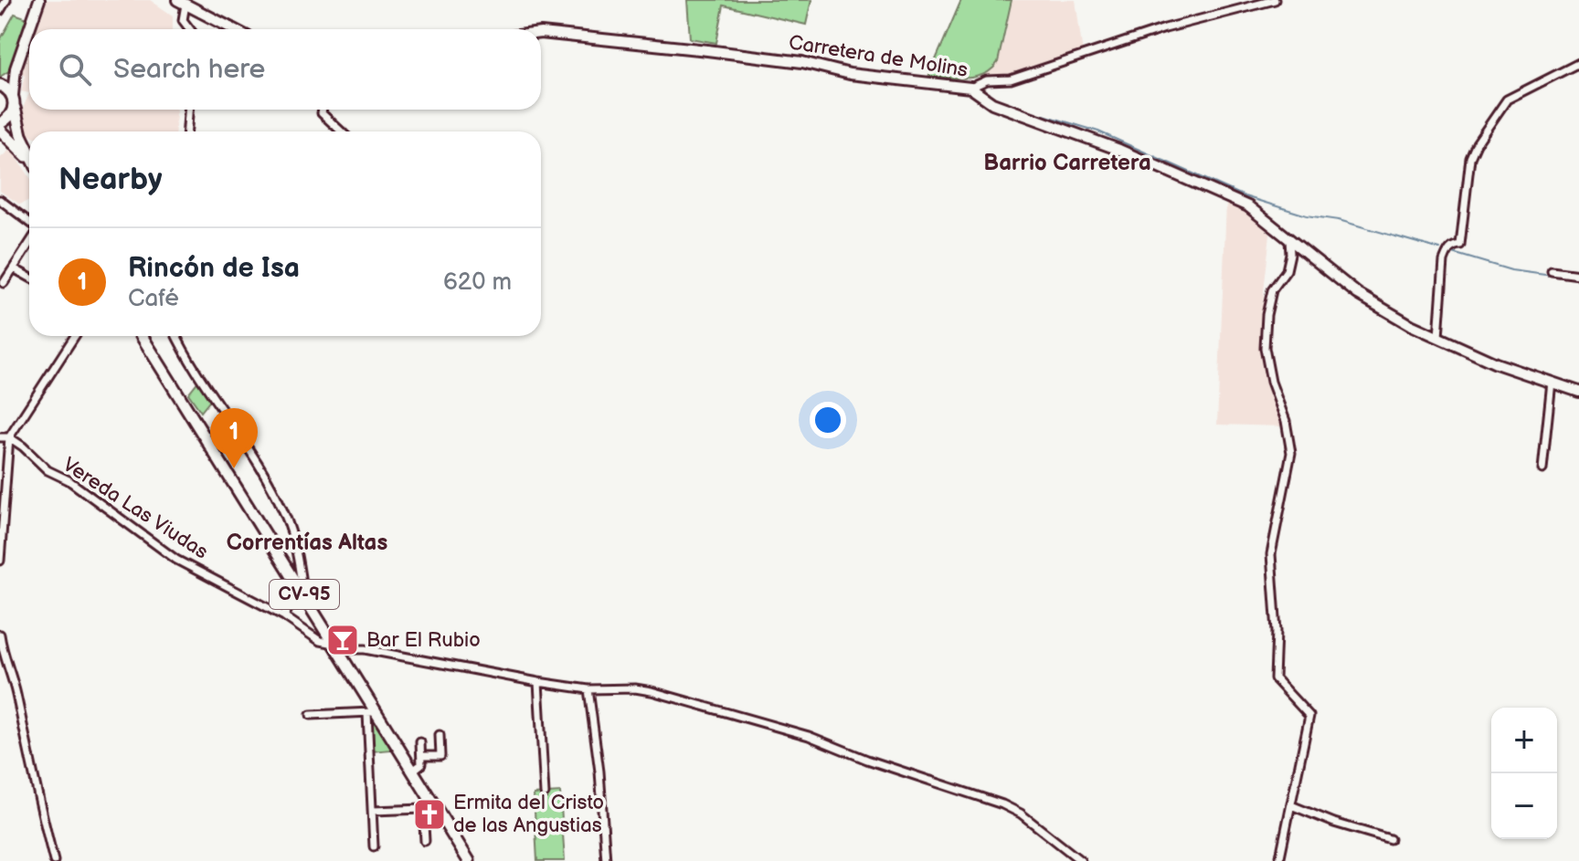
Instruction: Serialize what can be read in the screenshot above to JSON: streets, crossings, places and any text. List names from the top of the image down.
{
  "streets": {
    "main road": ["CV-95"],
    "street": ["Carretera de Molins", "Vereda Las Viudas"]
  },
  "crossings": [
    ["Vereda Las Viudas", "CV-95"]
  ],
  "districts": ["Barrio Carretera", "Correntías Altas"],
  "places": {
    "bar": ["Bar El Rubio"],
    "church": ["Ermita del Cristo de las Angustias"]
  },
  "page": {
    "search": "Search here",
    "heading": "Nearby",
    "list": [
      {
        "mark": "1",
        "name": "Rincón de Isa",
        "note": "Café",
        "value": "620 m"
      }
    ],
    "pins": "1",
    "map_buttons": ["+", "−"]
  }
}
